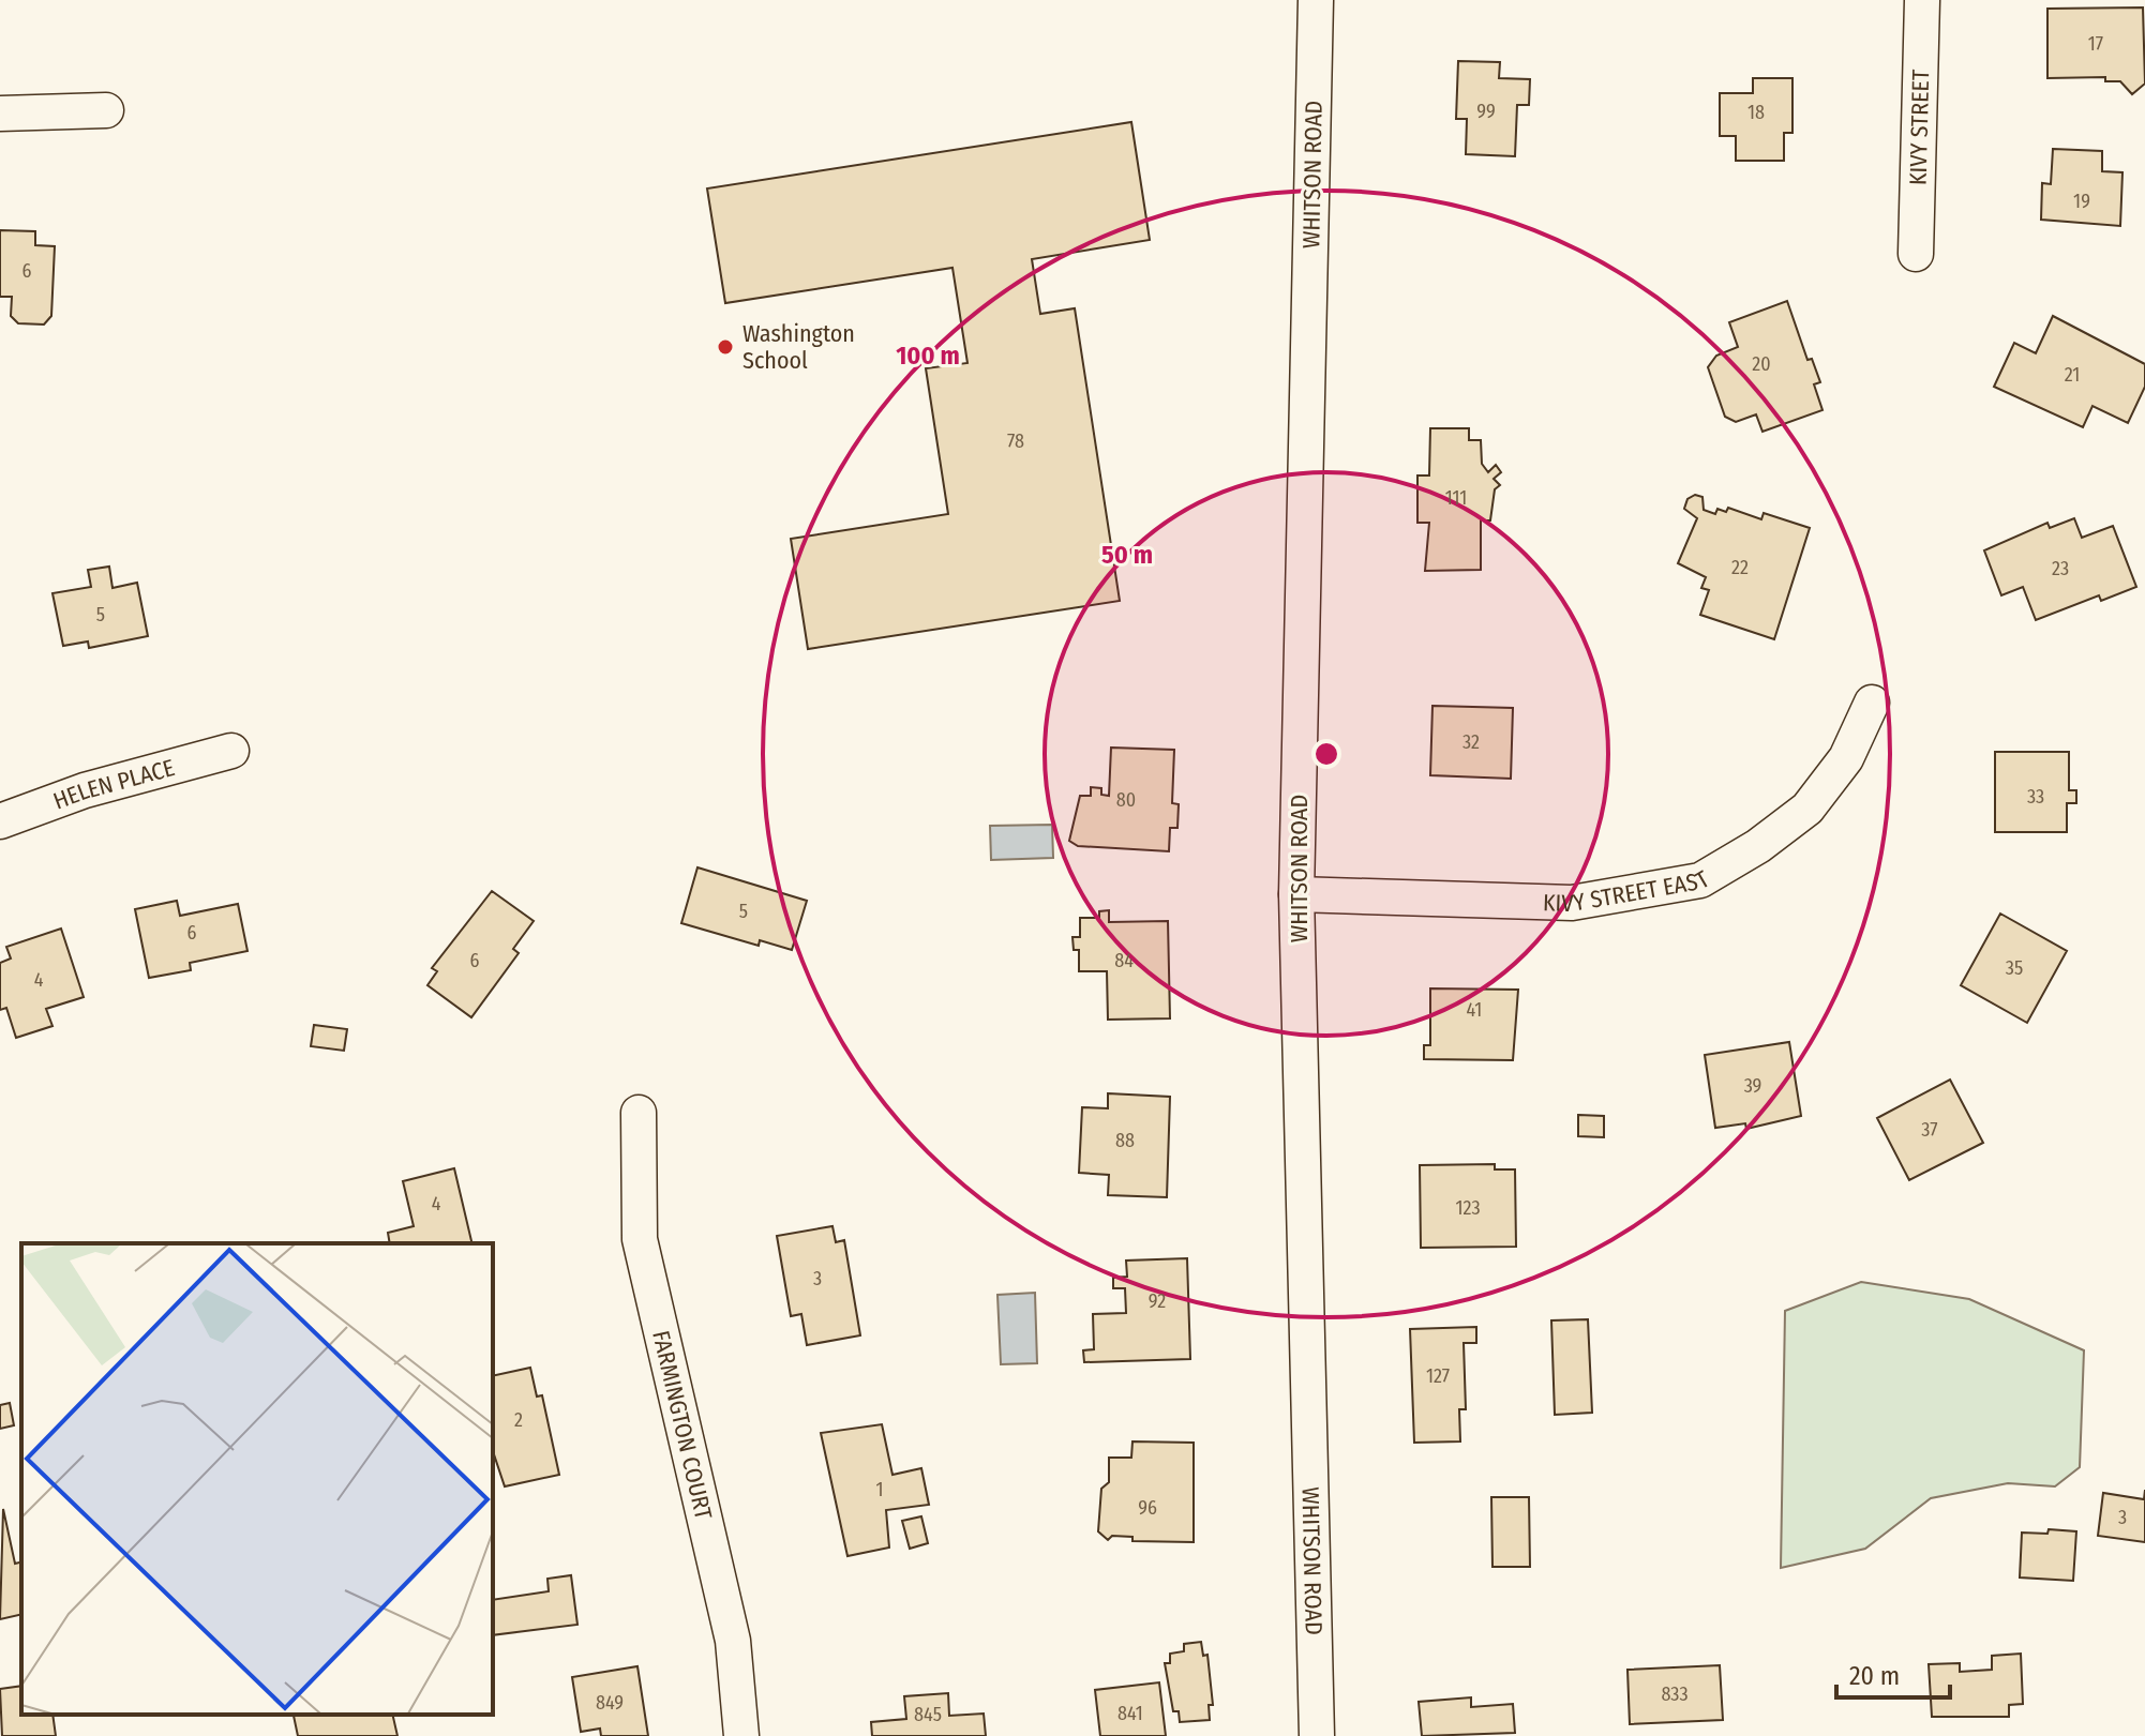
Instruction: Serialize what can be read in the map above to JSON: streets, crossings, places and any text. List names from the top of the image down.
{
  "streets": {
    "street": [
      "KIVY STREET",
      "WHITSON ROAD",
      "HELEN PLACE",
      "KIVY STREET EAST",
      "FARMINGTON COURT"
    ]
  },
  "crossings": [
    ["WHITSON ROAD", "KIVY STREET EAST"]
  ],
  "places": ["Washington School"],
  "house_numbers": [
    "17",
    "99",
    "18",
    "19",
    "6",
    "20",
    "21",
    "78",
    "111",
    "22",
    "23",
    "5",
    "32",
    "33",
    "80",
    "5",
    "6",
    "6",
    "84",
    "35",
    "4",
    "41",
    "39",
    "37",
    "88",
    "4",
    "123",
    "3",
    "92",
    "127",
    "2",
    "1",
    "96",
    "3",
    "833",
    "849",
    "841",
    "845"
  ],
  "scale_bar": "20 m",
  "rings": ["100 m", "50 m"]
}
